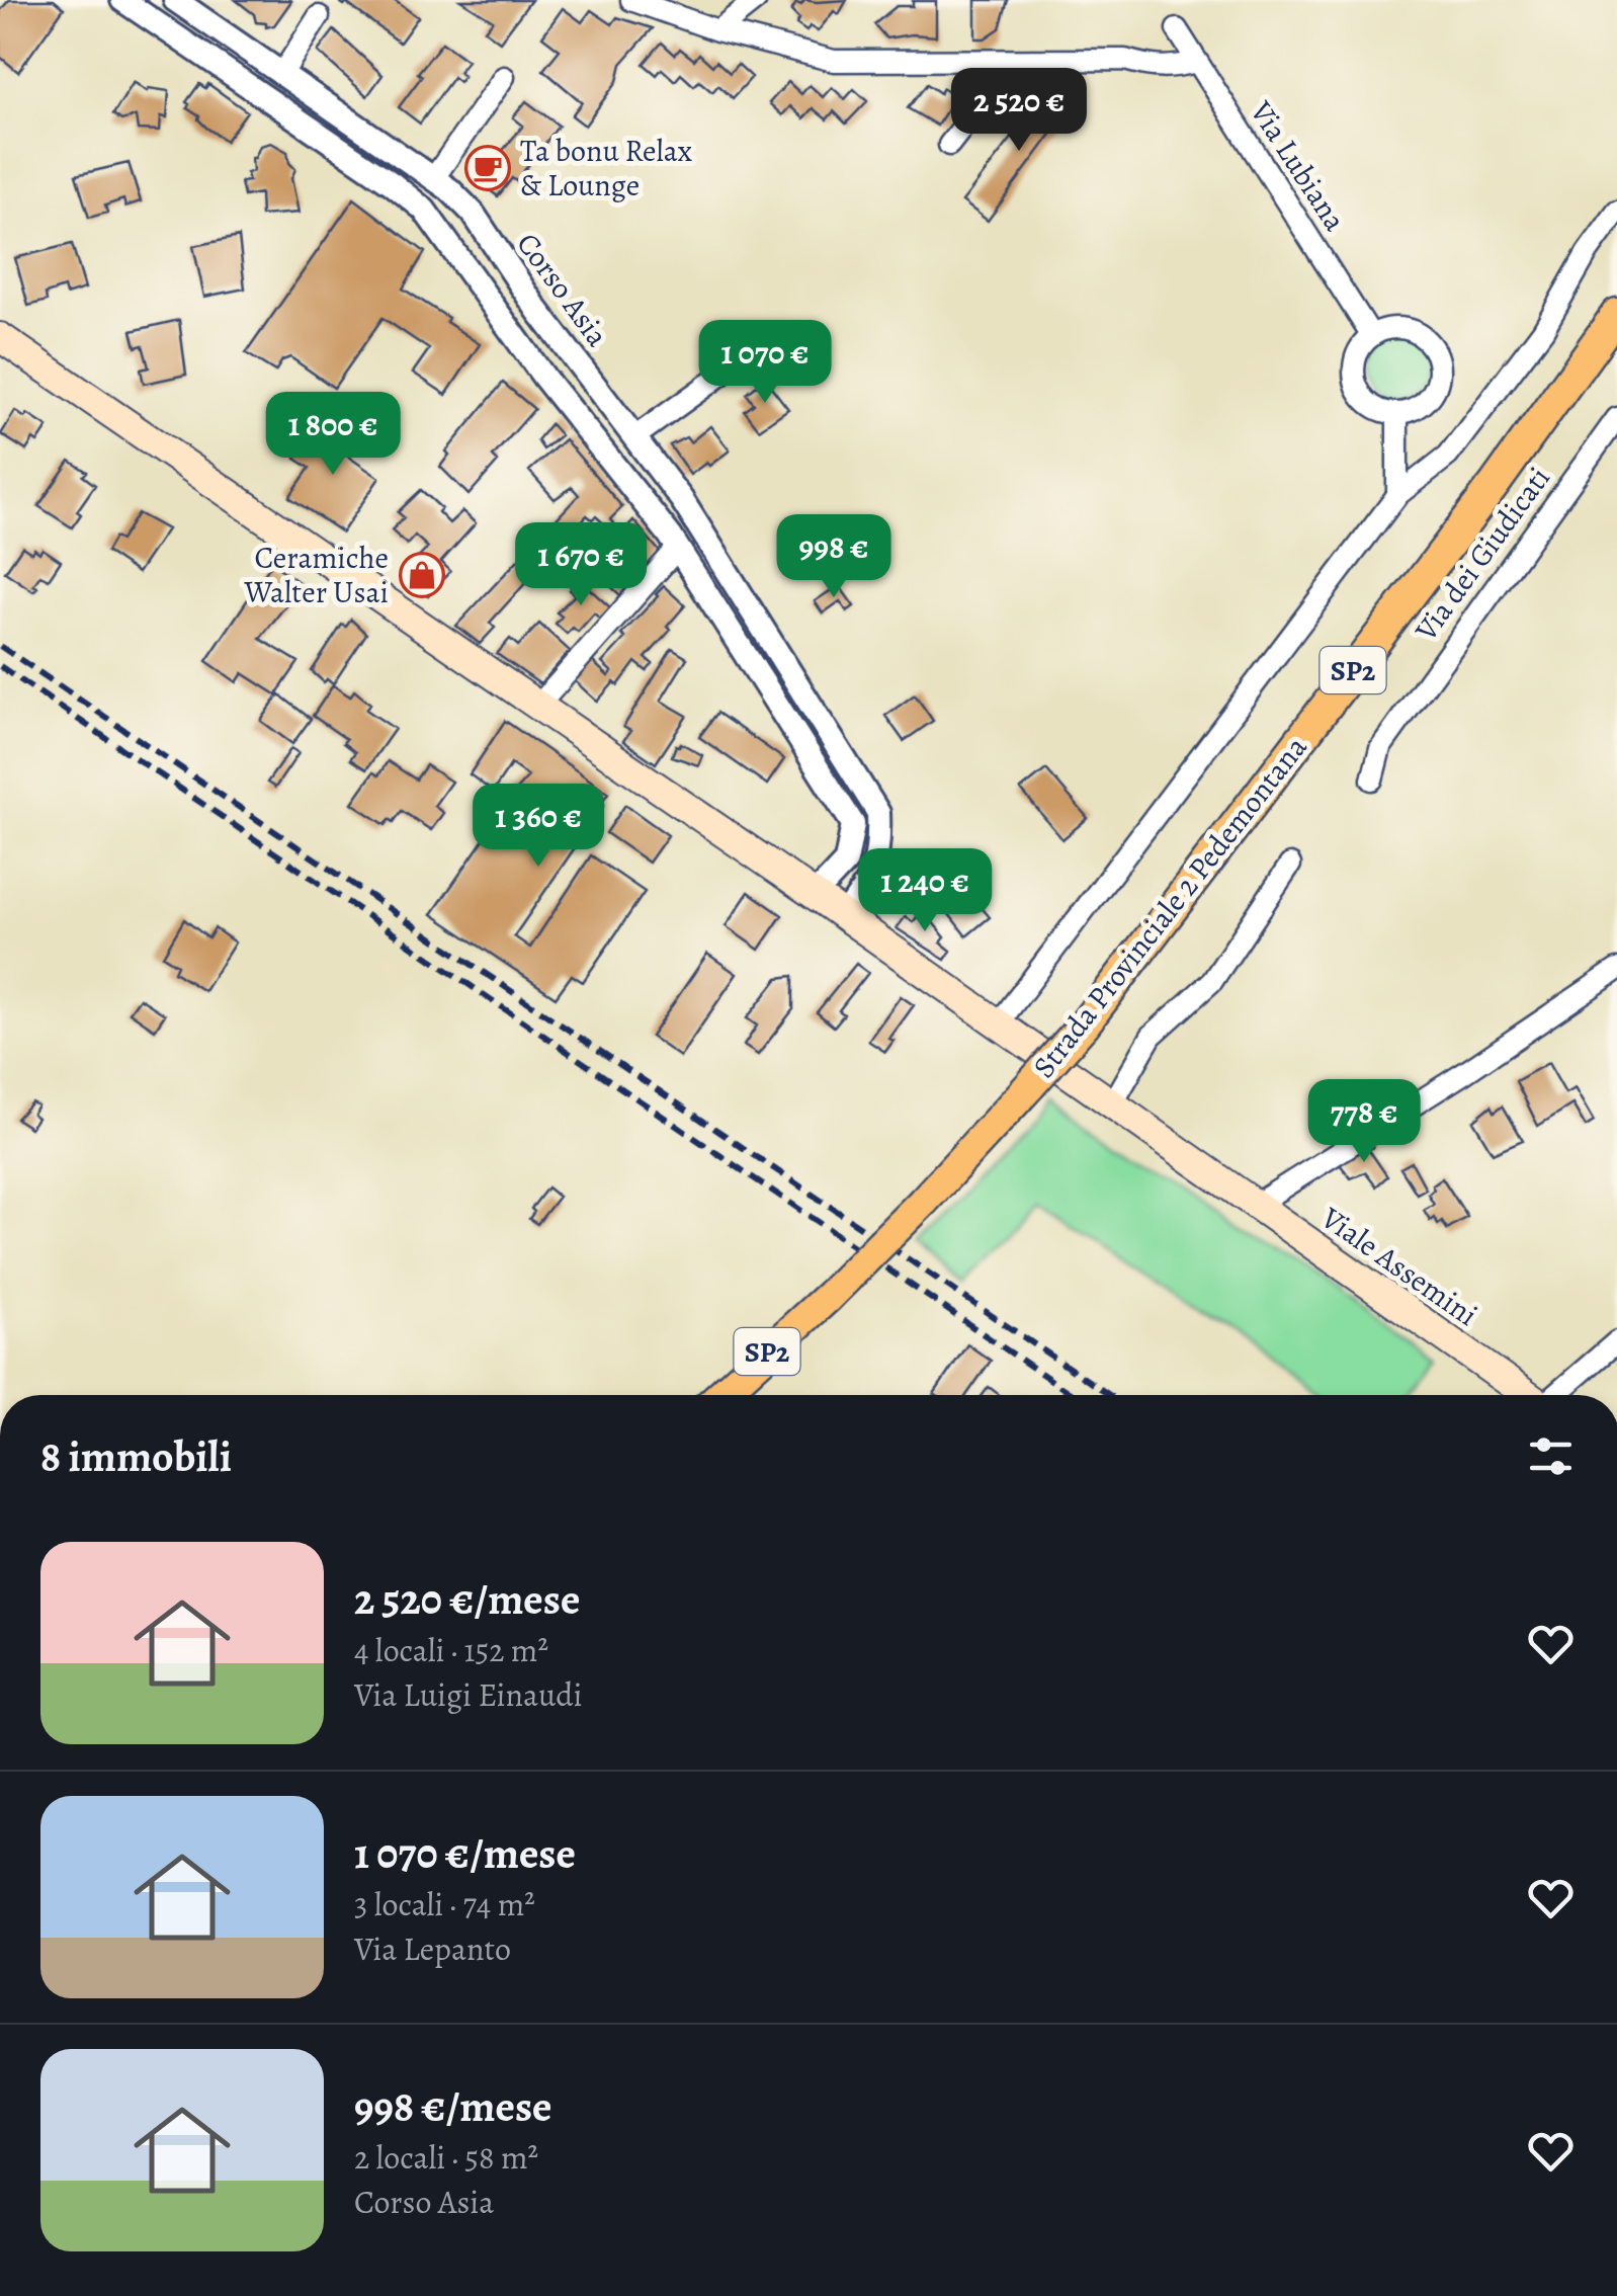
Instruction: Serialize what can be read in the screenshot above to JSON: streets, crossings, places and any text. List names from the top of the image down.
{
  "streets": {
    "main road": ["SP2", "Strada Provinciale 2 Pedemontana", "Viale Assemini"],
    "street": ["Via Lubiana", "Corso Asia", "Via dei Giudicati"]
  },
  "crossings": [
    ["Corso Asia", "Viale Assemini"]
  ],
  "places": {
    "cafe": ["Ta bonu Relax & Lounge"],
    "shop": ["Ceramiche Walter Usai"]
  },
  "page": {
    "price": [
      "2 520 €",
      "1 070 €",
      "1 800 €",
      "998 €",
      "1 670 €",
      "1 360 €",
      "1 240 €",
      "778 €"
    ],
    "heading": "8 immobili",
    "list": [
      {
        "name": "2 520 €/mese",
        "note": "4 locali · 152 m² · Via Luigi Einaudi"
      },
      {
        "name": "1 070 €/mese",
        "note": "3 locali · 74 m² · Via Lepanto"
      },
      {
        "name": "998 €/mese",
        "note": "2 locali · 58 m² · Corso Asia"
      }
    ]
  }
}
